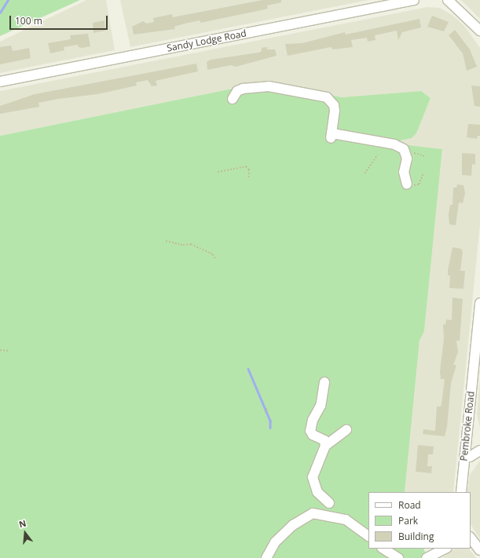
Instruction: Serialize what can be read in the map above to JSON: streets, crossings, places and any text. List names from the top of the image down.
{
  "streets": {
    "street": ["Sandy Lodge Road", "Pembroke Road"]
  },
  "legend": ["Road", "Park", "Building"],
  "scale_bar": "100 m",
  "north": "top"
}
